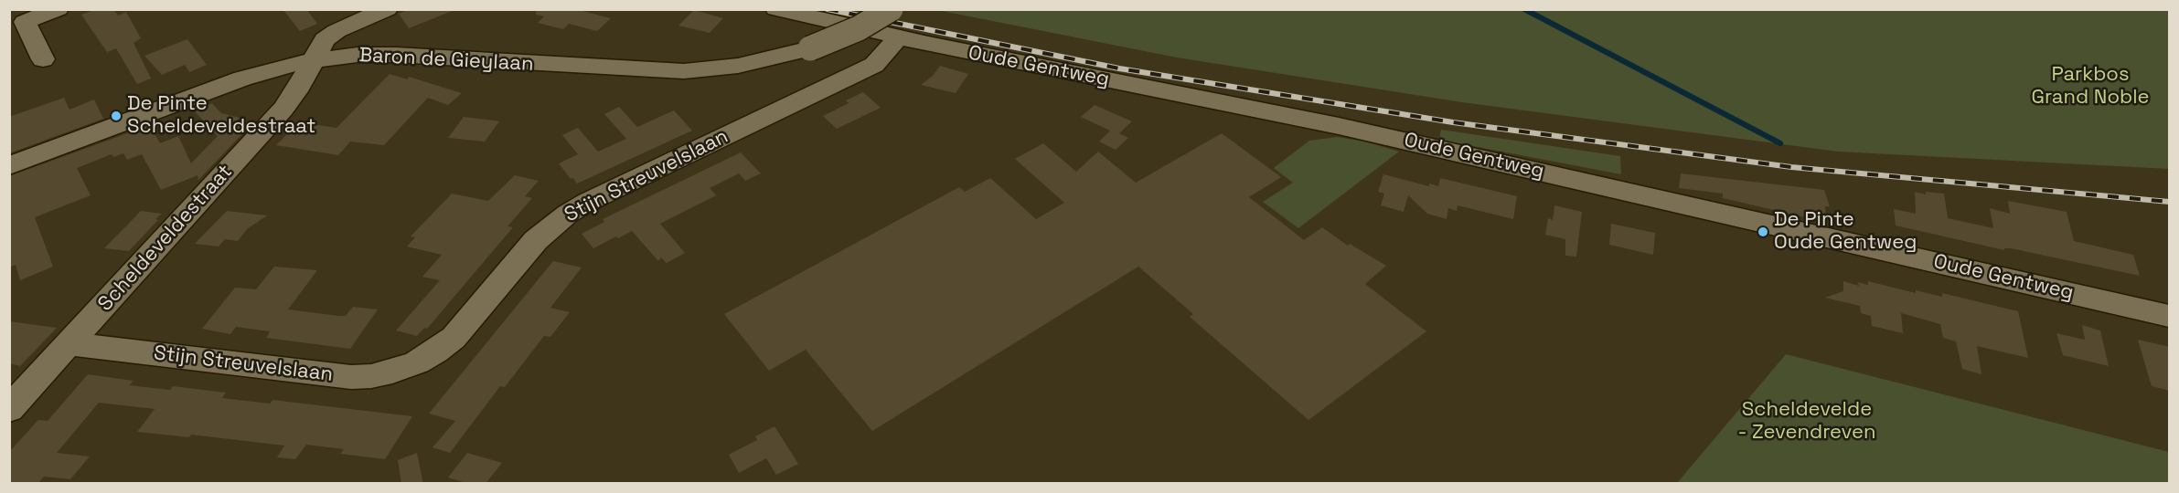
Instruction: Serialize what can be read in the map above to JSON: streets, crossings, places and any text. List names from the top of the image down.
{
  "streets": {
    "street": [
      "Baron de Gieylaan",
      "Oude Gentweg",
      "Stijn Streuvelslaan",
      "Scheldeveldestraat"
    ]
  },
  "crossings": [
    ["Baron de Gieylaan", "Scheldeveldestraat"],
    ["Oude Gentweg", "Stijn Streuvelslaan"],
    ["Stijn Streuvelslaan", "Scheldeveldestraat"]
  ],
  "parks": ["Parkbos Grand Noble", "Scheldevelde - Zevendreven"],
  "places": ["De Pinte Scheldeveldestraat", "De Pinte Oude Gentweg"]
}
